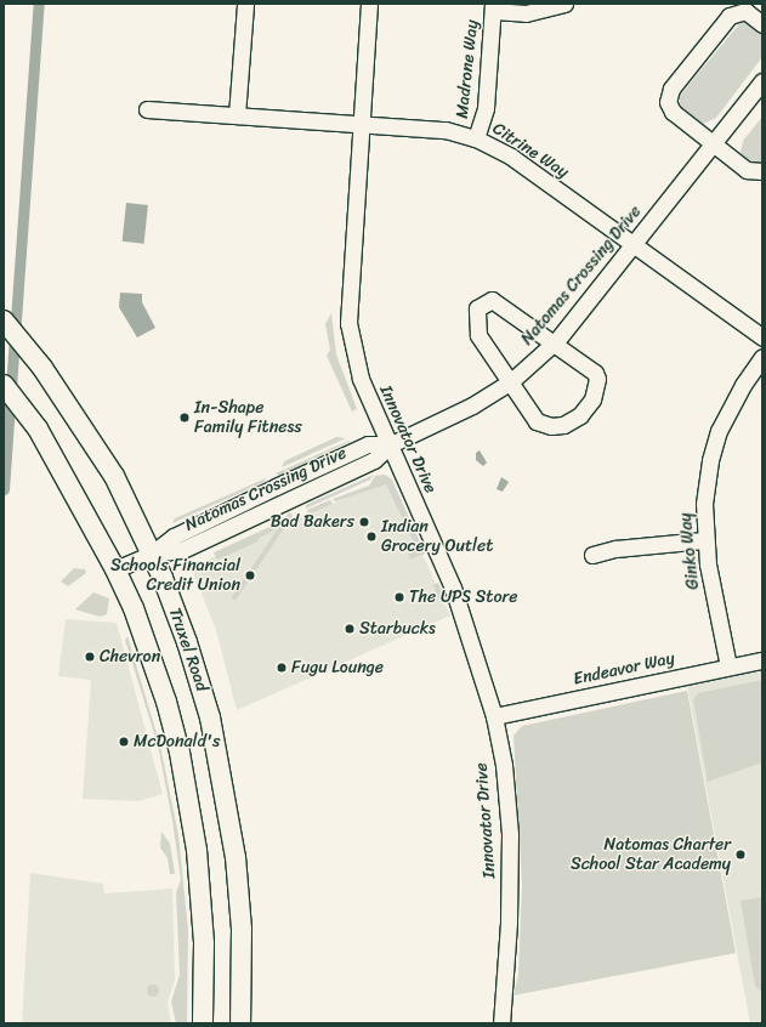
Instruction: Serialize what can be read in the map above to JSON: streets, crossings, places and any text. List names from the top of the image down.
{
  "streets": {
    "main road": ["Truxel Road"],
    "street": [
      "Madrone Way",
      "Citrine Way",
      "Natomas Crossing Drive",
      "Innovator Drive",
      "Ginko Way",
      "Endeavor Way"
    ]
  },
  "crossings": [
    ["Madrone Way", "Citrine Way"],
    ["Citrine Way", "Natomas Crossing Drive"],
    ["Citrine Way", "Innovator Drive"],
    ["Natomas Crossing Drive", "Innovator Drive"],
    ["Natomas Crossing Drive", "Truxel Road"],
    ["Innovator Drive", "Endeavor Way"],
    ["Ginko Way", "Endeavor Way"]
  ],
  "places": [
    "In-Shape Family Fitness",
    "Bad Bakers",
    "Indian Grocery Outlet",
    "Schools Financial Credit Union",
    "The UPS Store",
    "Starbucks",
    "Chevron",
    "Fugu Lounge",
    "McDonald's",
    "Natomas Charter School Star Academy"
  ]
}
